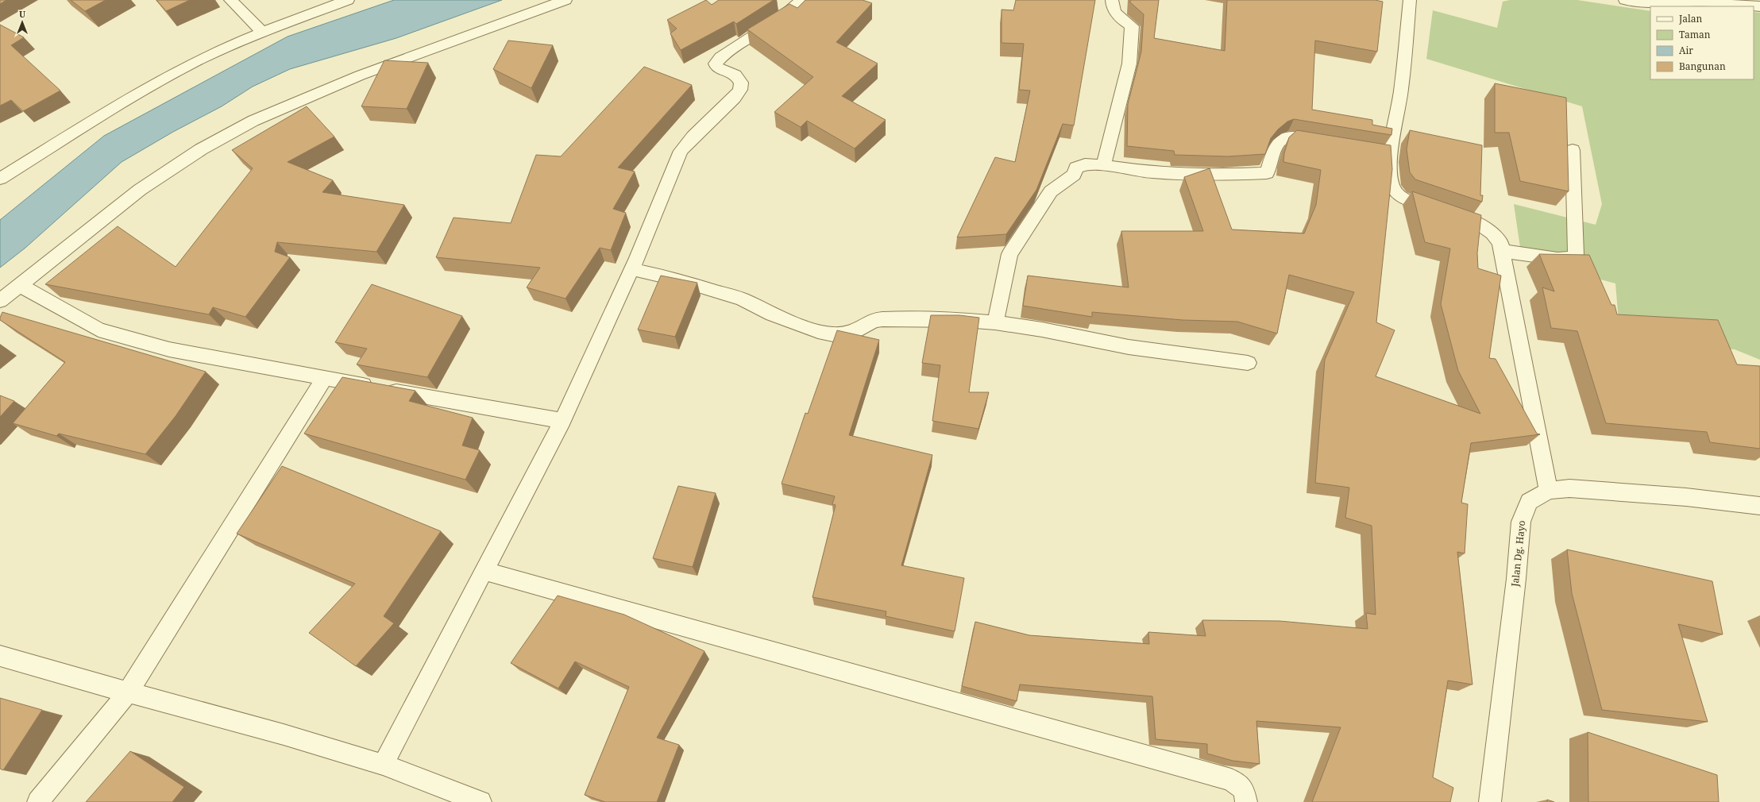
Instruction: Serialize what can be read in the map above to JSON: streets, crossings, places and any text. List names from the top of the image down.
{
  "streets": {
    "street": ["Jalan Dg. Hayo"]
  },
  "legend": [
    "Jalan",
    "Taman",
    "Air",
    "Bangunan"
  ],
  "north": "top"
}
